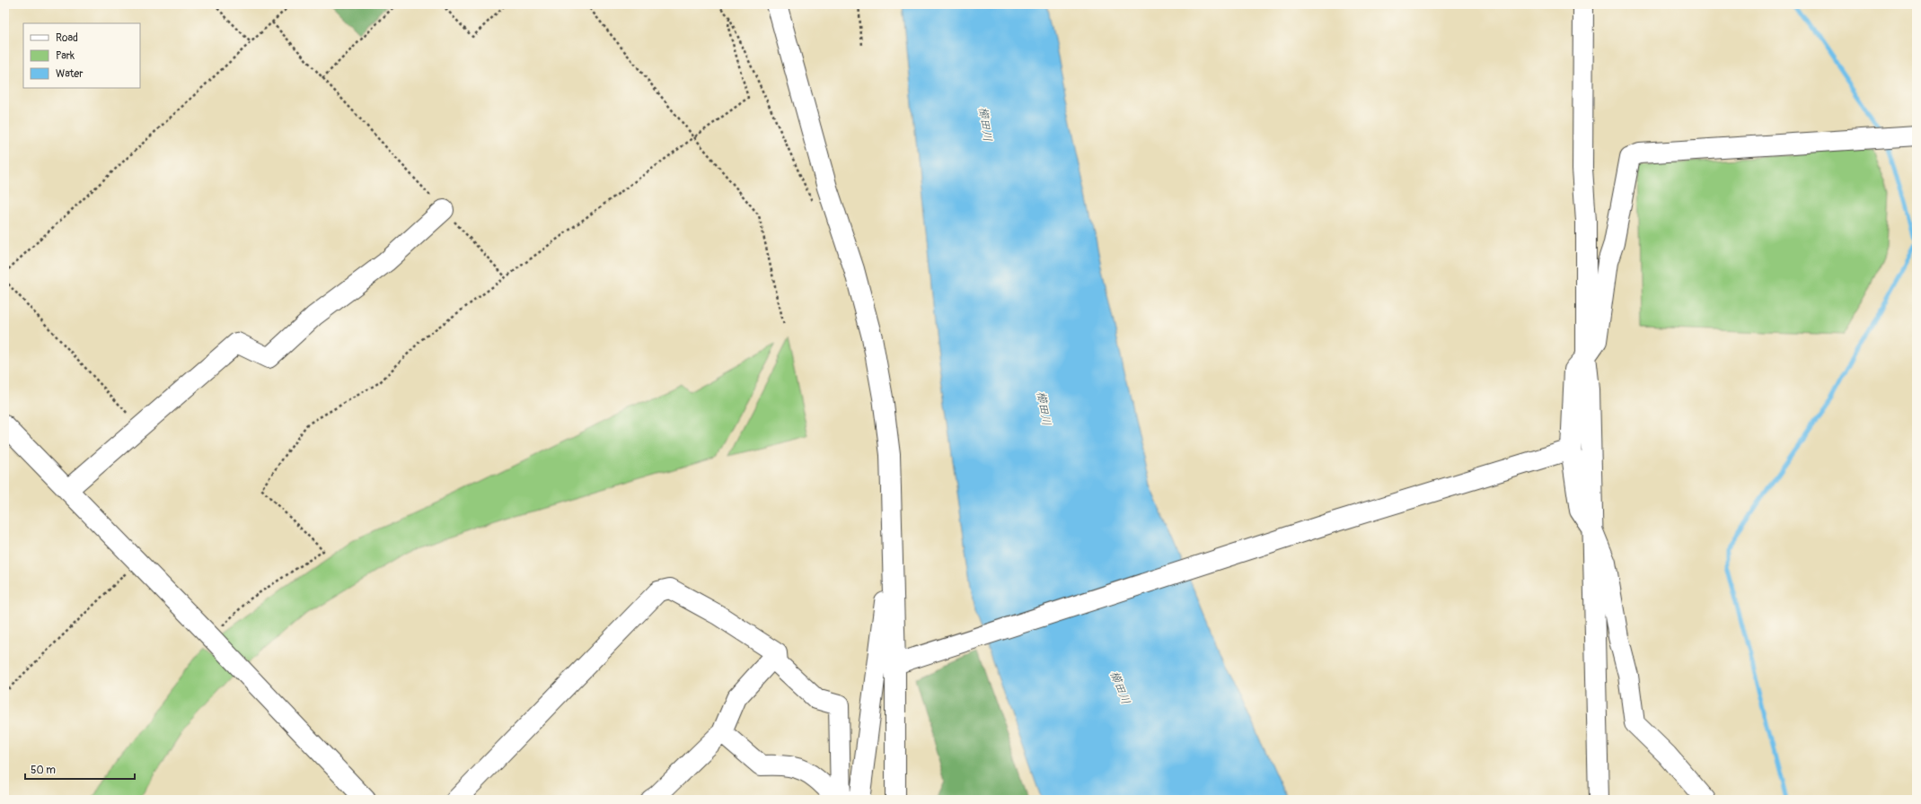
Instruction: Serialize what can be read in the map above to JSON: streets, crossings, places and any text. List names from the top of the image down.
{
  "water": ["櫛田川"],
  "legend": ["Road", "Park", "Water"],
  "scale_bar": "50 m"
}
